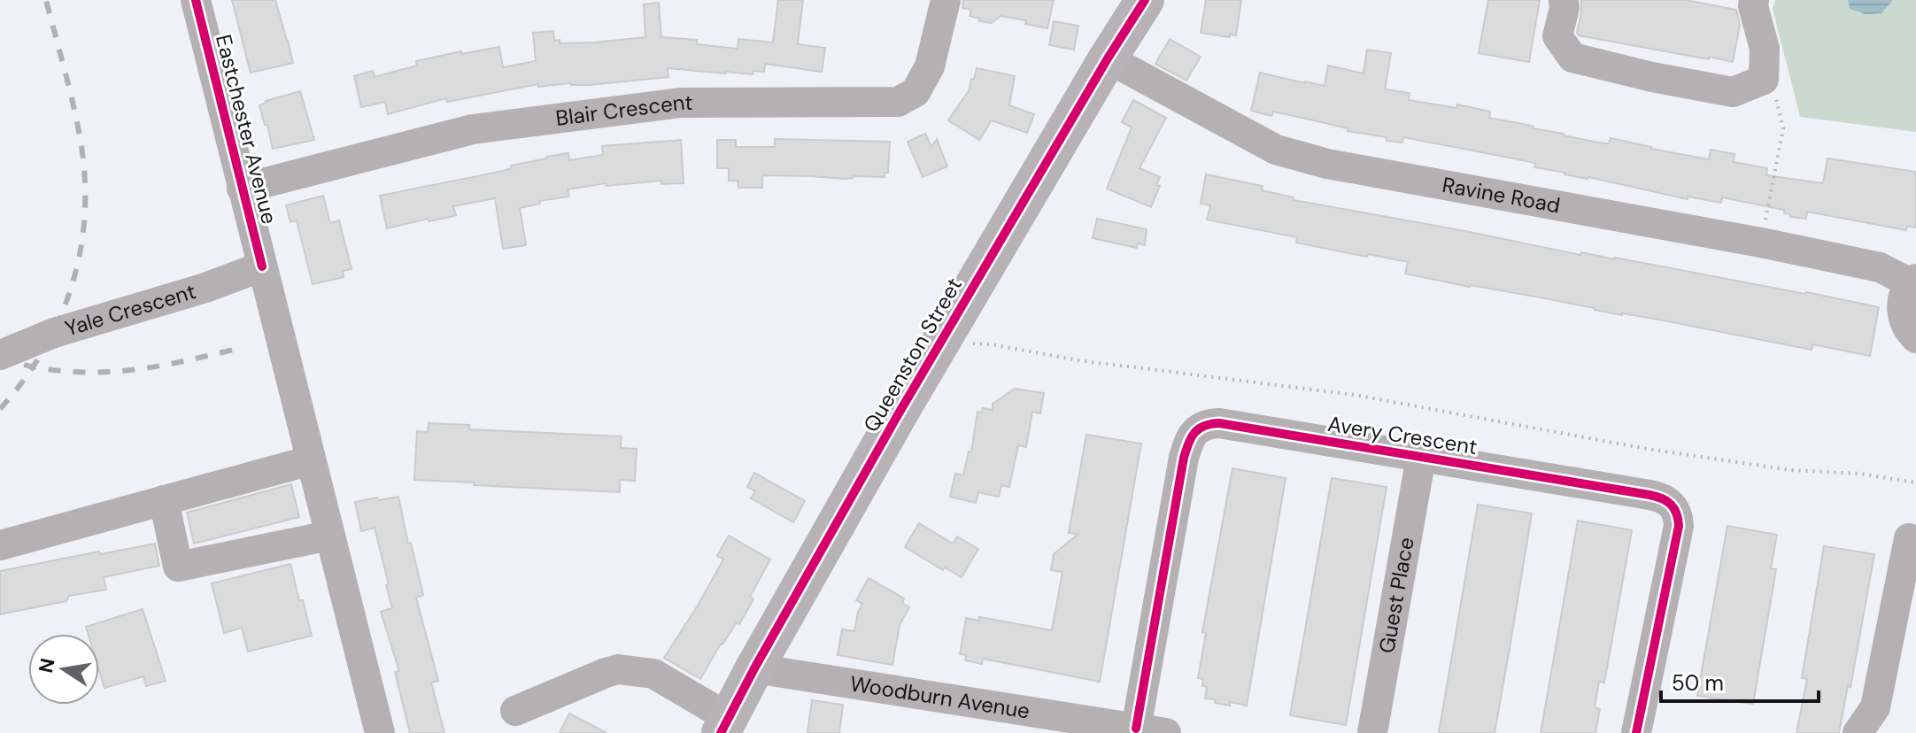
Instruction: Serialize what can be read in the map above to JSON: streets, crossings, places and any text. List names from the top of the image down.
{
  "streets": {
    "main road": ["Queenston Street"],
    "street": [
      "Blair Crescent",
      "Eastchester Avenue",
      "Ravine Road",
      "Yale Crescent",
      "Avery Crescent",
      "Guest Place",
      "Woodburn Avenue"
    ]
  },
  "crossings": [
    ["Blair Crescent", "Eastchester Avenue"],
    ["Eastchester Avenue", "Yale Crescent"],
    ["Ravine Road", "Queenston Street"],
    ["Queenston Street", "Woodburn Avenue"],
    ["Avery Crescent", "Guest Place"],
    ["Avery Crescent", "Woodburn Avenue"]
  ],
  "scale_bar": "50 m",
  "north": "left"
}
